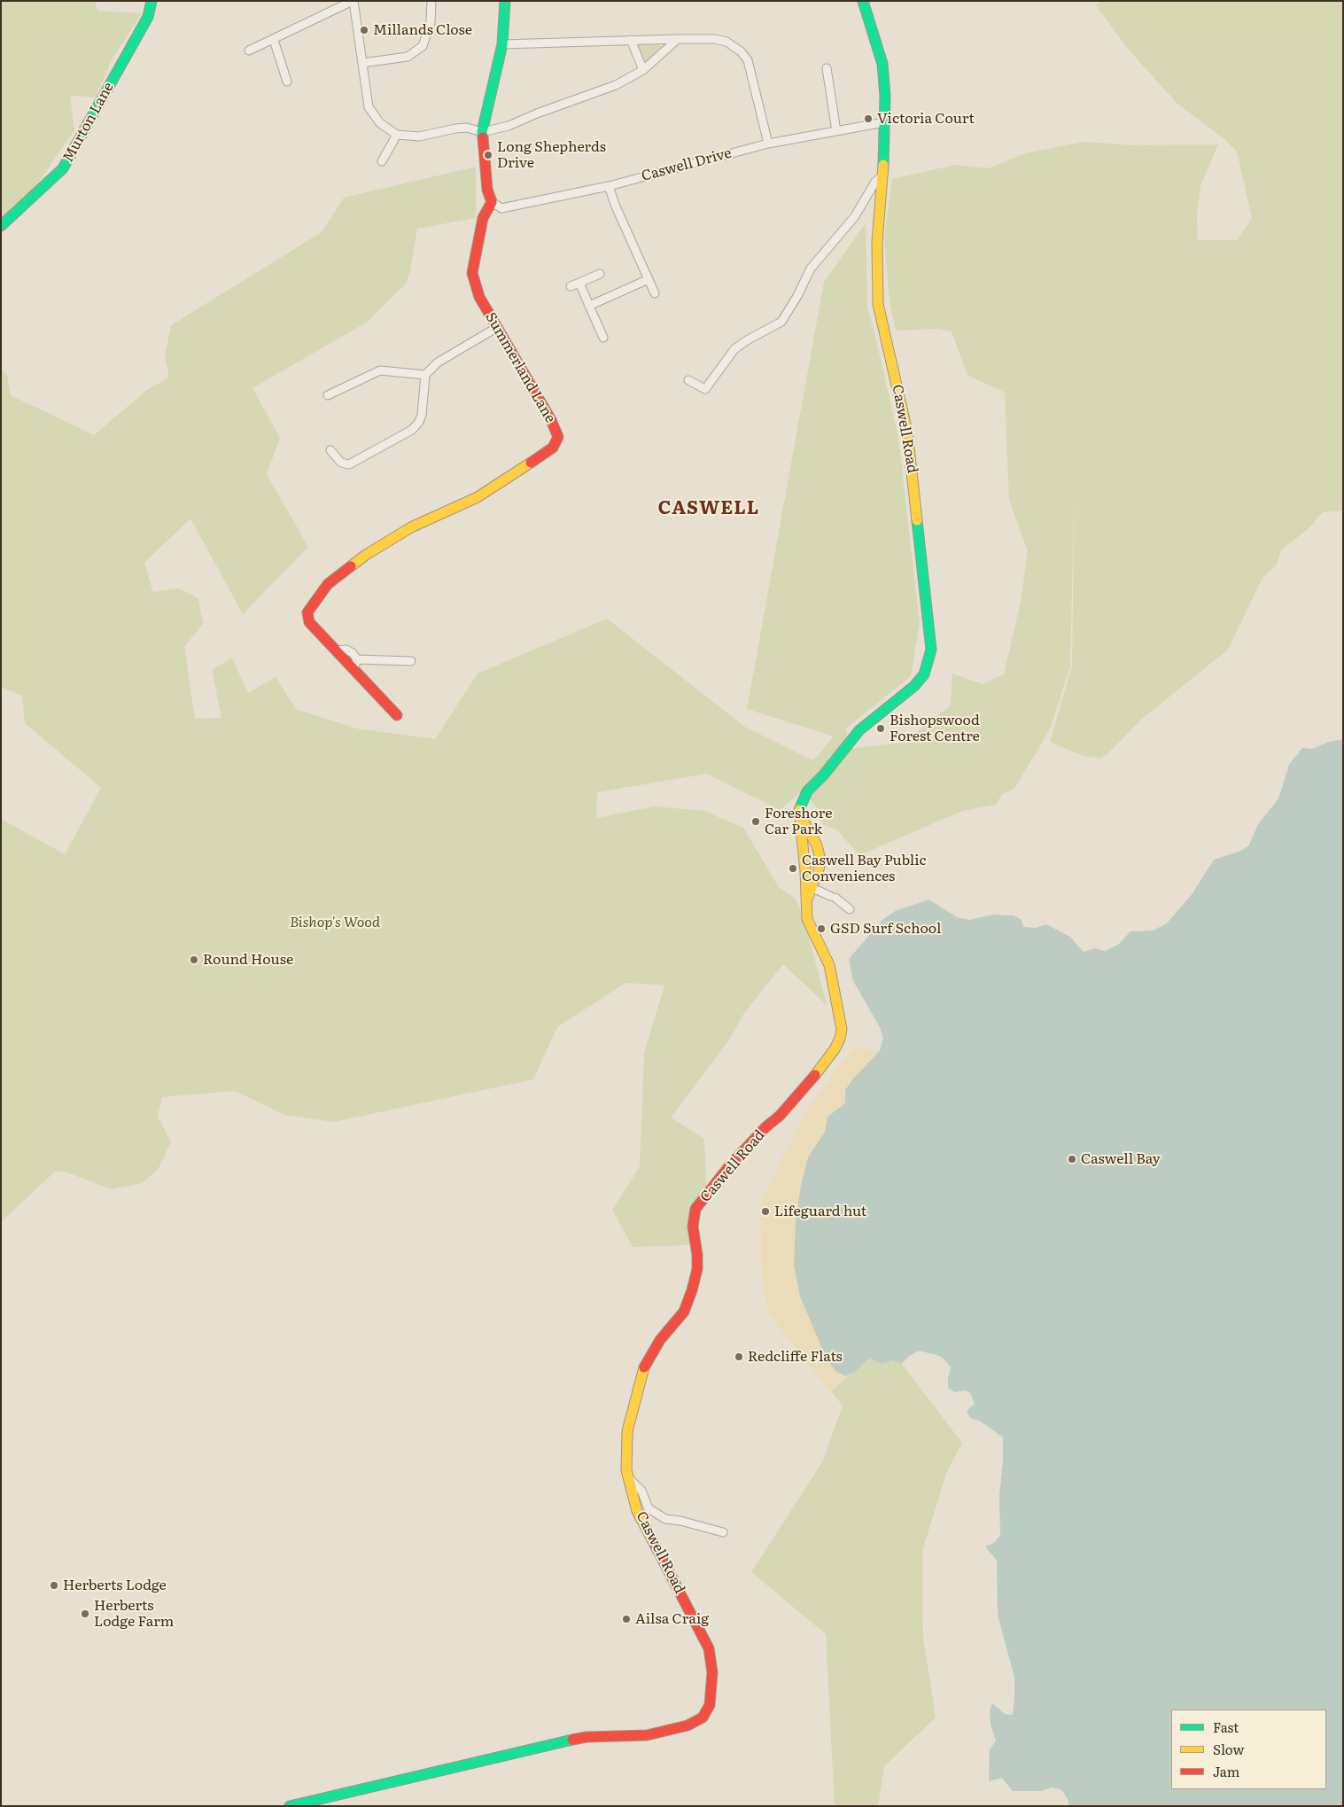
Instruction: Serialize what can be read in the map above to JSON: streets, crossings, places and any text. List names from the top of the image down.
{
  "streets": {
    "street": [
      "Murton Lane",
      "Caswell Drive",
      "Summerland Lane",
      "Caswell Road"
    ]
  },
  "crossings": [
    ["Caswell Drive", "Summerland Lane"],
    ["Caswell Drive", "Caswell Road"]
  ],
  "districts": ["CASWELL"],
  "parks": ["Bishop's Wood"],
  "places": [
    "Millands Close",
    "Victoria Court",
    "Long Shepherds Drive",
    "Bishopswood Forest Centre",
    "Foreshore Car Park",
    "Caswell Bay Public Conveniences",
    "GSD Surf School",
    "Round House",
    "Caswell Bay",
    "Lifeguard hut",
    "Redcliffe Flats",
    "Herberts Lodge",
    "Herberts Lodge Farm",
    "Ailsa Craig"
  ],
  "legend": ["Fast", "Slow", "Jam"]
}
